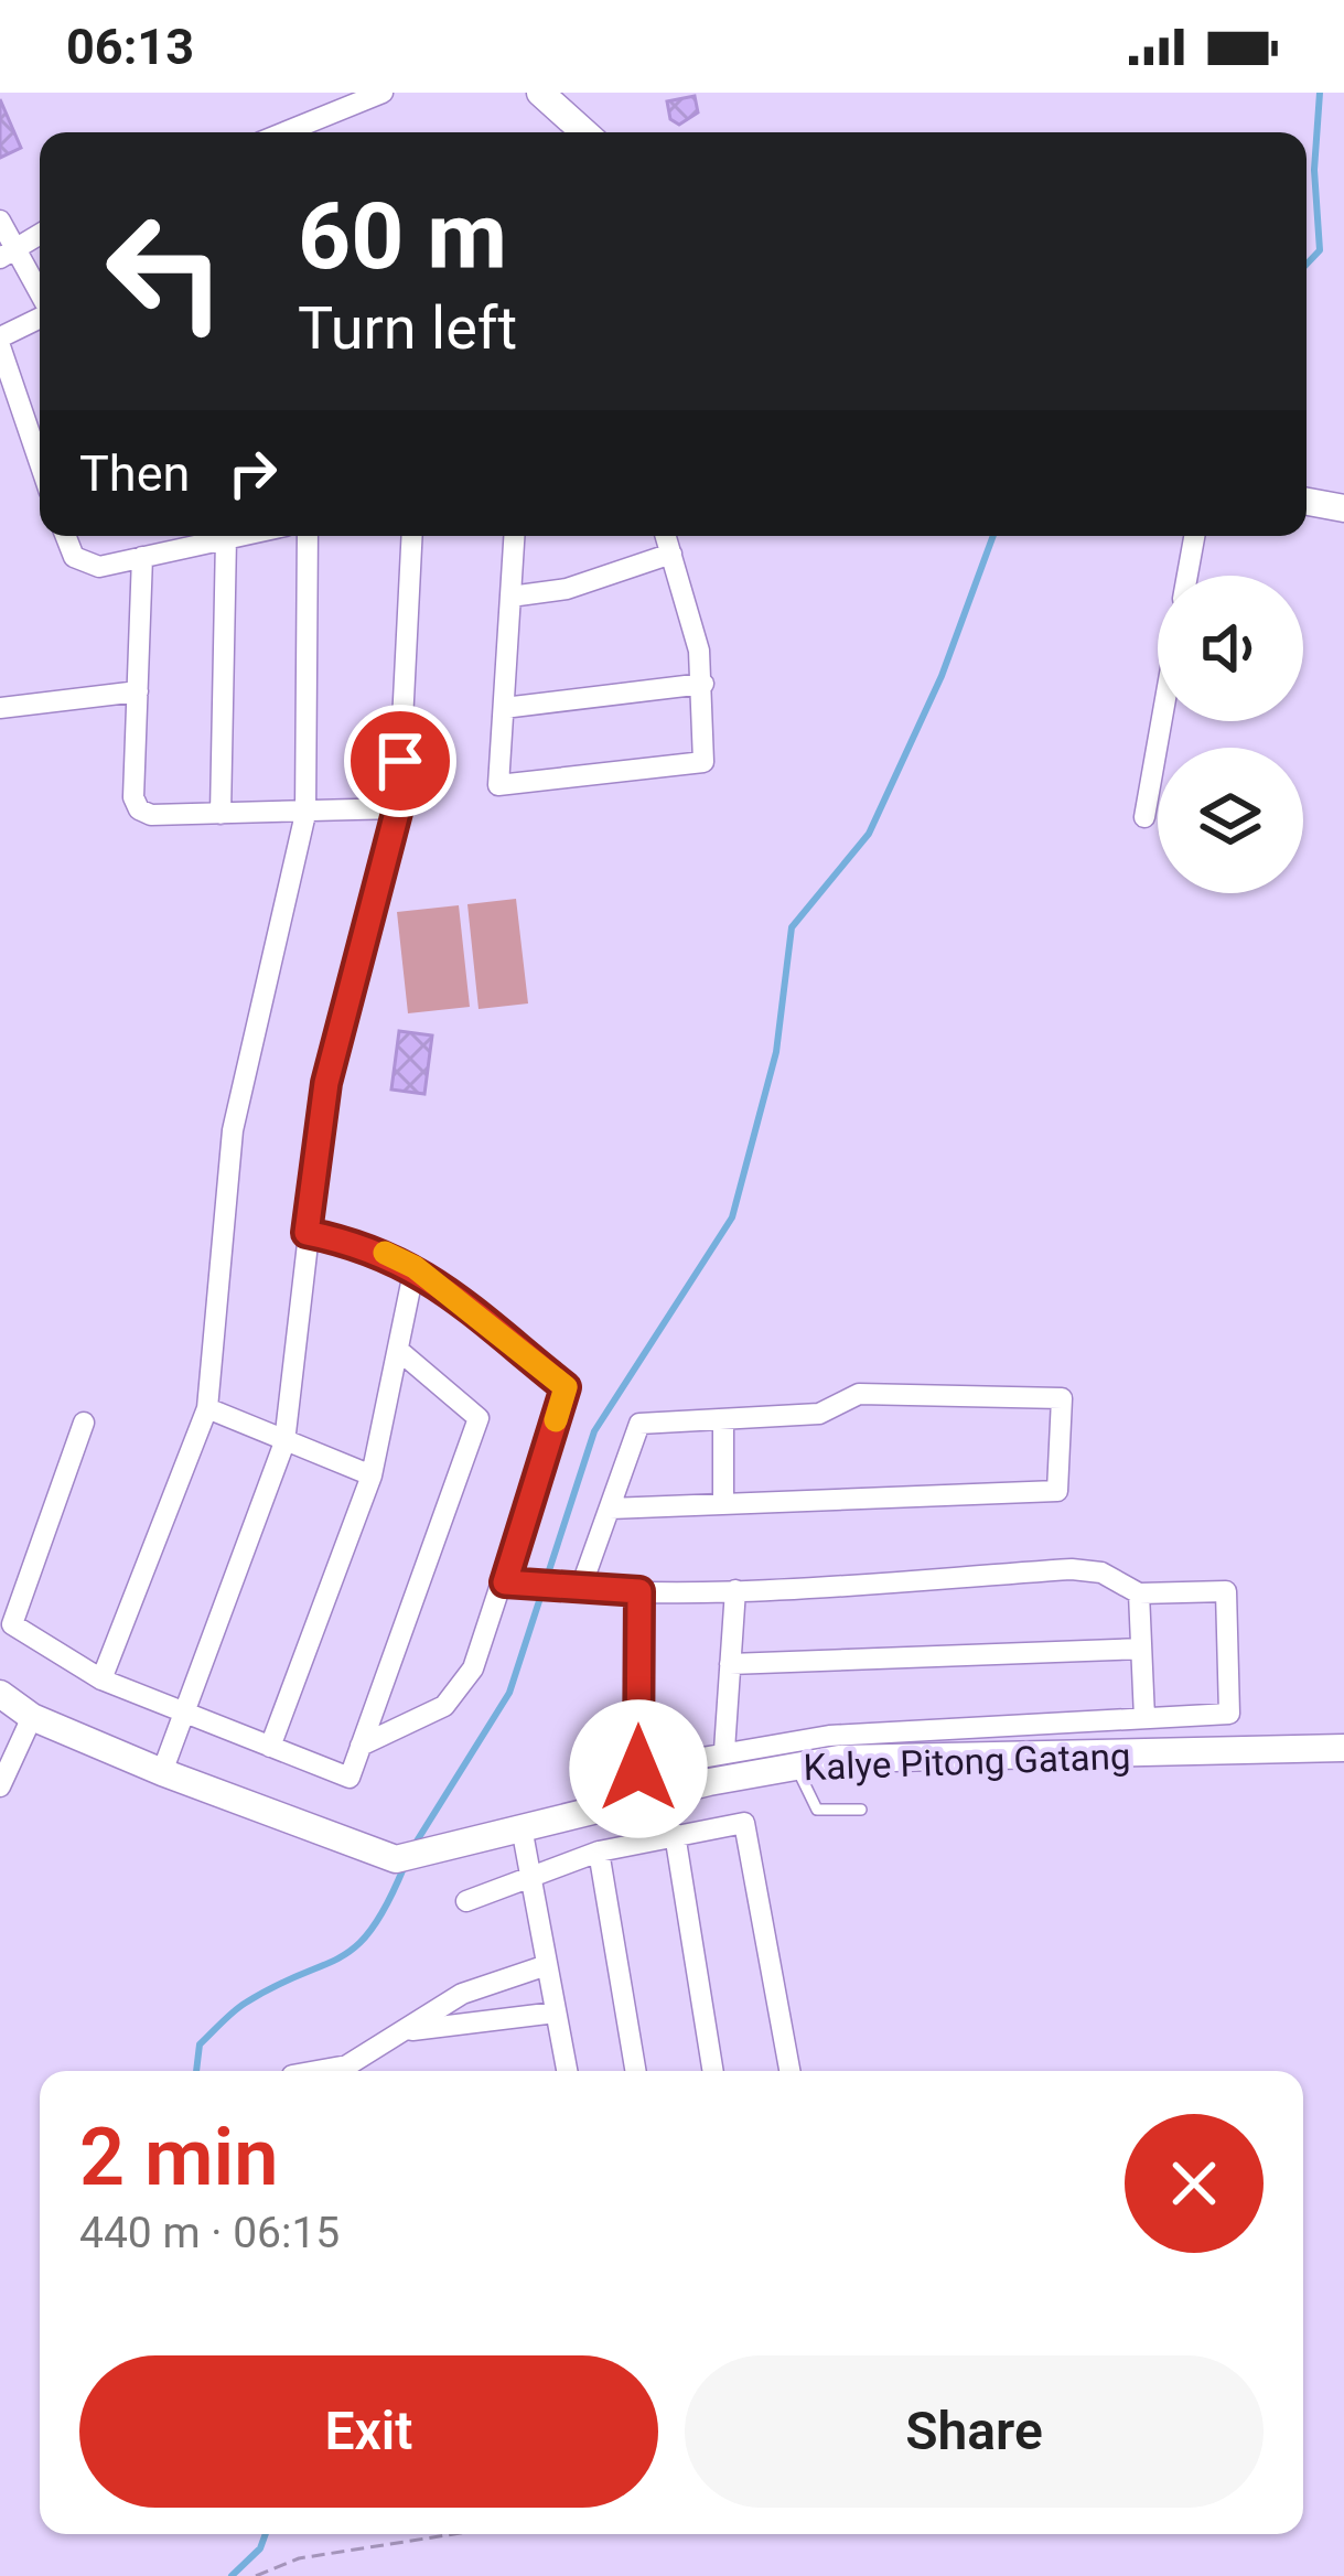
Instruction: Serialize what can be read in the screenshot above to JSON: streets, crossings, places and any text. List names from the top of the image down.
{
  "streets": {
    "street": ["Kalye Pitong Gatang"]
  },
  "page": {
    "status": "06:13",
    "turn": ["60 m", "Turn left"],
    "then": "Then",
    "heading": ["2 min", "440 m · 06:15"],
    "buttons": ["Exit", "Share"]
  }
}
